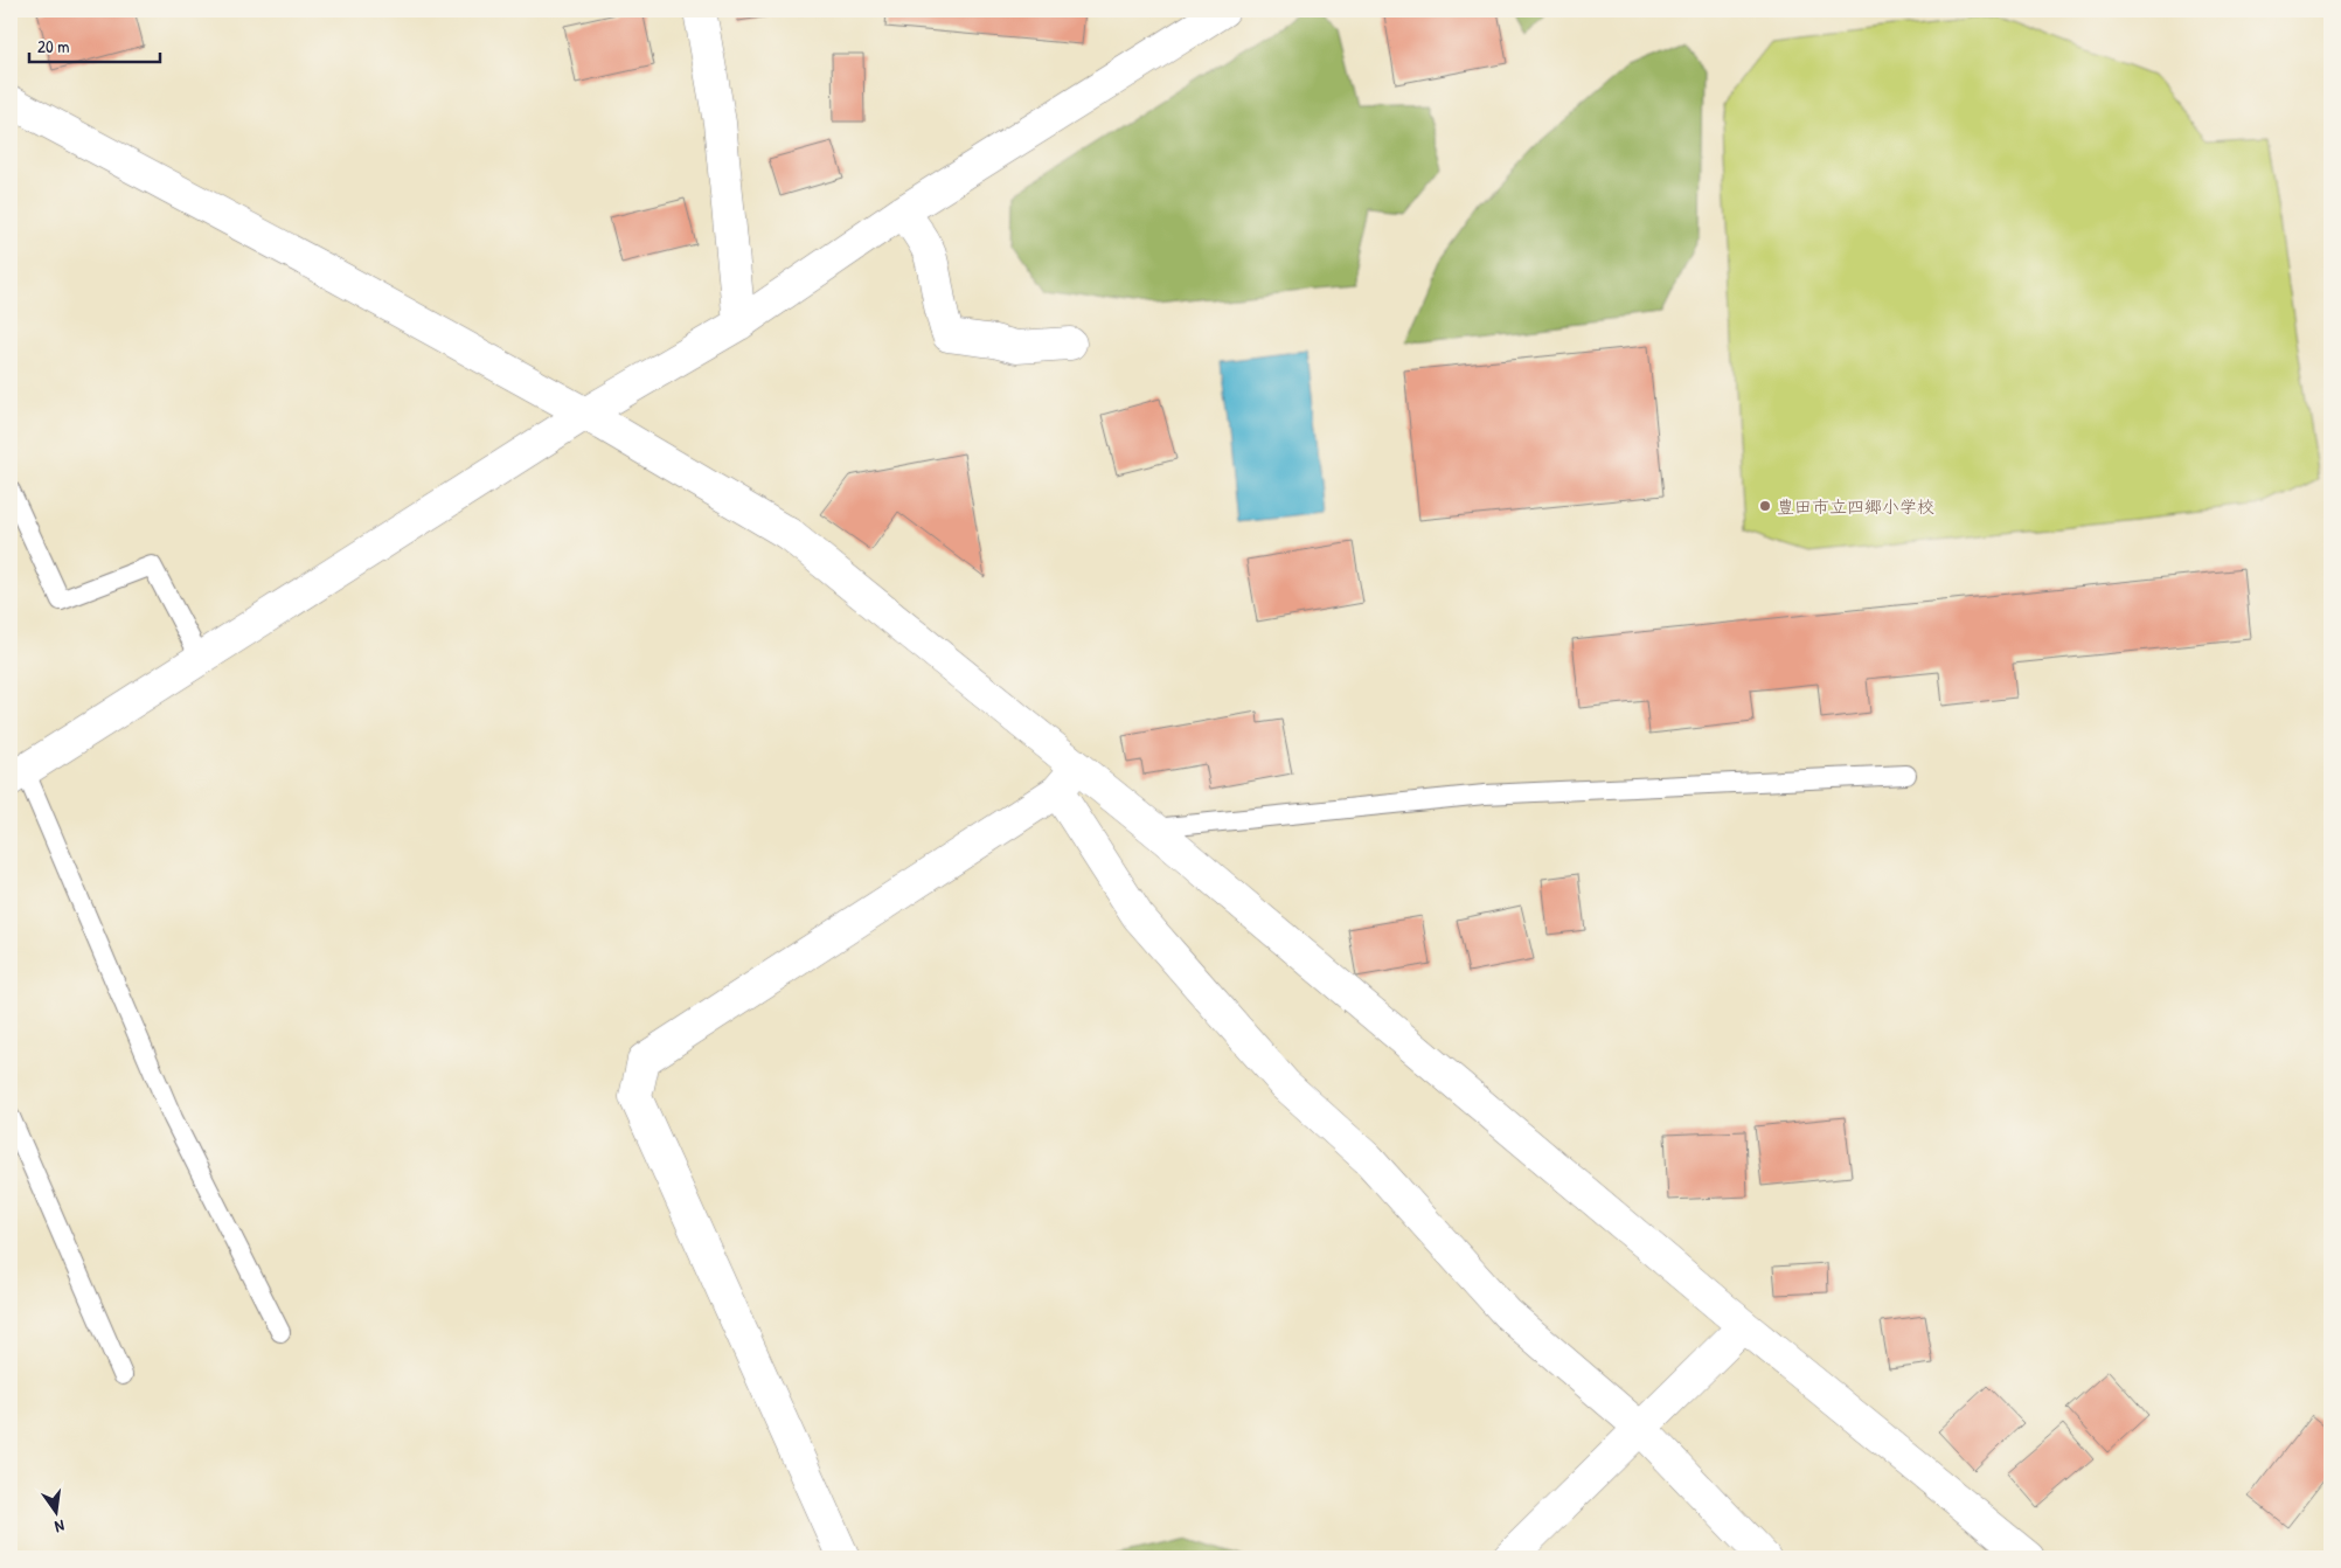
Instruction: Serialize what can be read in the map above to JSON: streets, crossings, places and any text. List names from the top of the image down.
{
  "places": ["豊田市立四郷小学校"],
  "scale_bar": "20 m",
  "north": "bottom"
}
